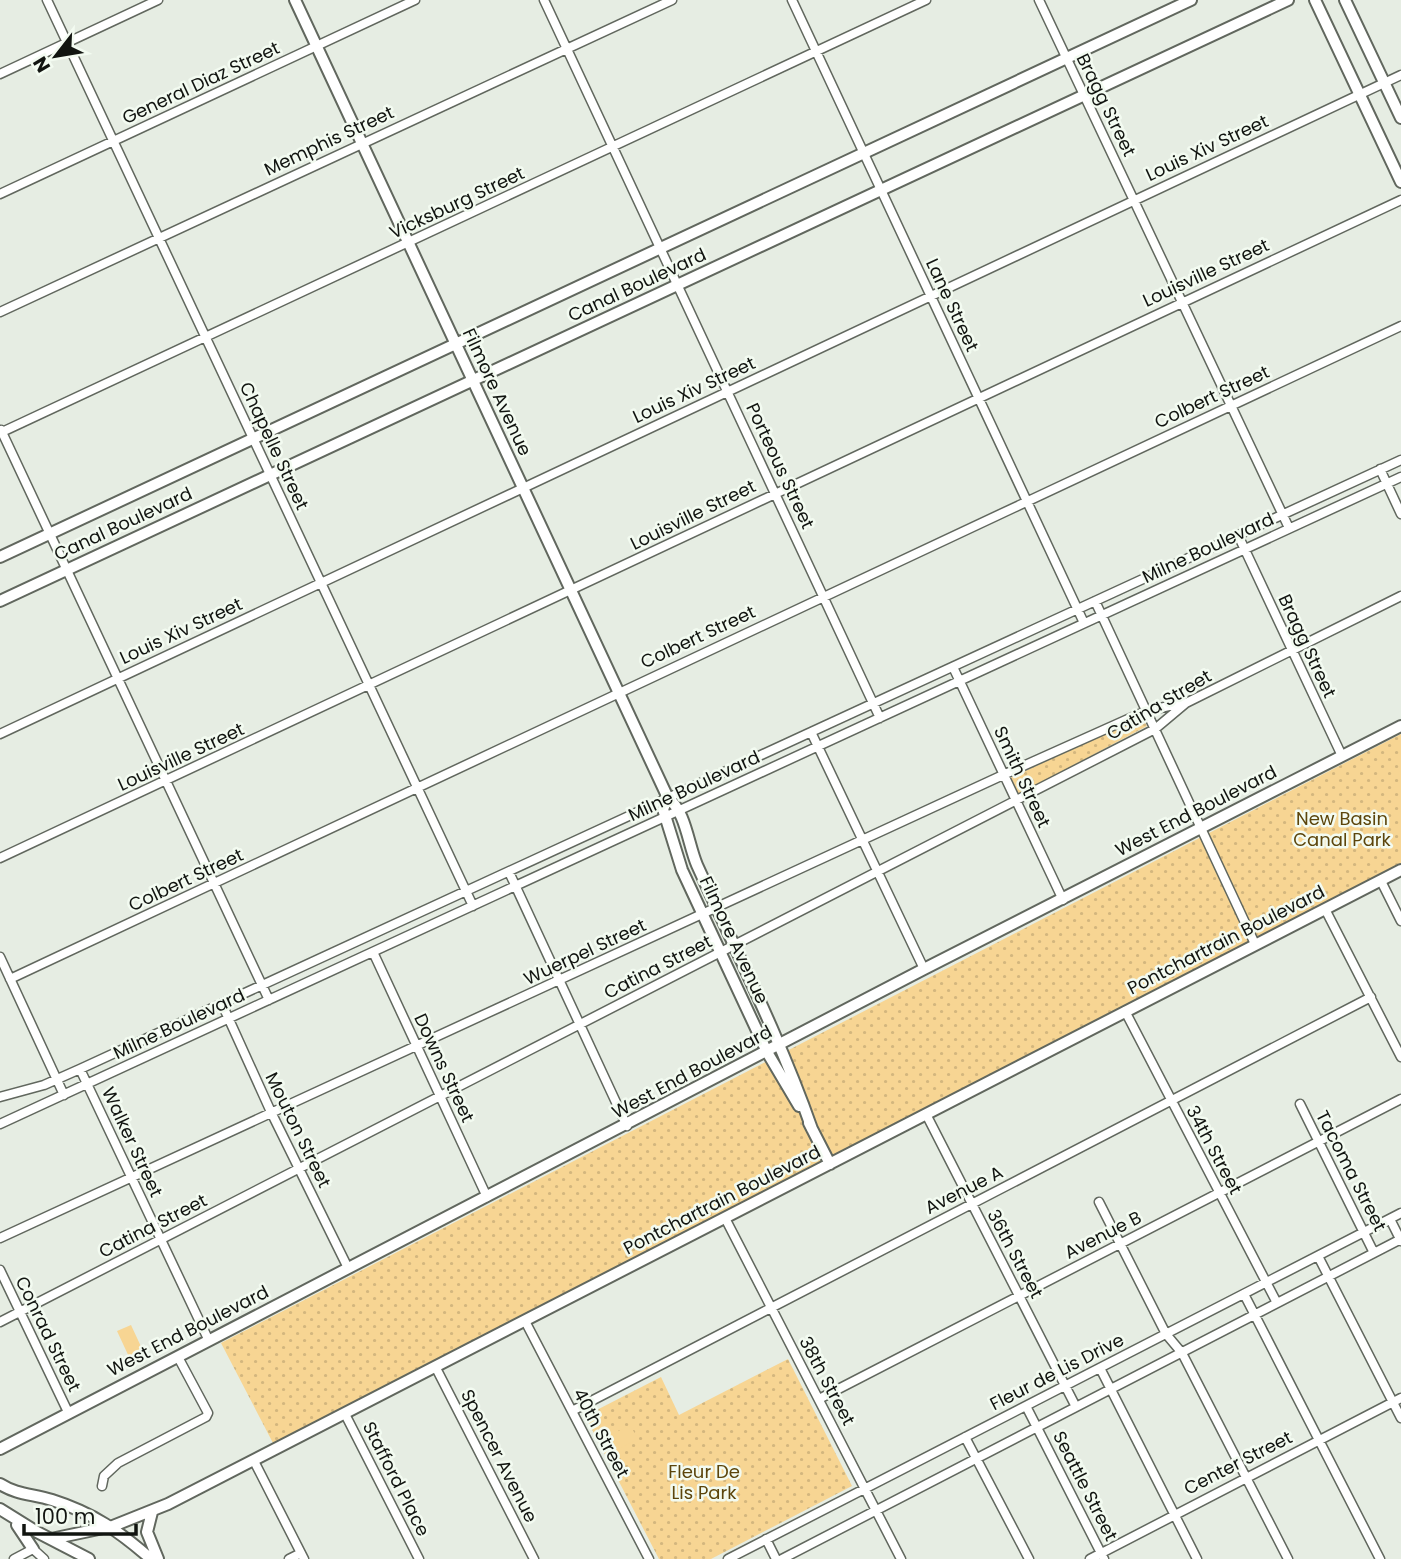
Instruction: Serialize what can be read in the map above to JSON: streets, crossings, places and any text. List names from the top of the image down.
{
  "streets": {
    "main road": [
      "Canal Boulevard",
      "Filmore Avenue",
      "West End Boulevard",
      "Pontchartrain Boulevard"
    ],
    "street": [
      "General Diaz Street",
      "Bragg Street",
      "Memphis Street",
      "Louis Xiv Street",
      "Vicksburg Street",
      "Louisville Street",
      "Lane Street",
      "Colbert Street",
      "Chapelle Street",
      "Porteous Street",
      "Milne Boulevard",
      "Catina Street",
      "Smith Street",
      "Wuerpel Street",
      "Downs Street",
      "Mouton Street",
      "Walker Street",
      "34th Street",
      "Tacoma Street",
      "Avenue A",
      "Avenue B",
      "36th Street",
      "Conrad Street",
      "Fleur de Lis Drive",
      "38th Street",
      "40th Street",
      "Spencer Avenue",
      "Center Street",
      "Stafford Place",
      "Seattle Street"
    ]
  },
  "crossings": [
    ["General Diaz Street", "Filmore Avenue"],
    ["General Diaz Street", "Chapelle Street"],
    ["Bragg Street", "Louis Xiv Street"],
    ["Bragg Street", "Louisville Street"],
    ["Bragg Street", "Canal Boulevard"],
    ["Bragg Street", "Colbert Street"],
    ["Bragg Street", "Milne Boulevard"],
    ["Bragg Street", "Catina Street"],
    ["Bragg Street", "West End Boulevard"],
    ["Memphis Street", "Filmore Avenue"],
    ["Memphis Street", "Chapelle Street"],
    ["Memphis Street", "Porteous Street"],
    ["Louis Xiv Street", "Lane Street"],
    ["Louis Xiv Street", "Filmore Avenue"],
    ["Louis Xiv Street", "Chapelle Street"],
    ["Louis Xiv Street", "Porteous Street"],
    ["Vicksburg Street", "Lane Street"],
    ["Vicksburg Street", "Filmore Avenue"],
    ["Vicksburg Street", "Chapelle Street"],
    ["Vicksburg Street", "Porteous Street"],
    ["Louisville Street", "Lane Street"],
    ["Louisville Street", "Filmore Avenue"],
    ["Louisville Street", "Chapelle Street"],
    ["Louisville Street", "Porteous Street"],
    ["Canal Boulevard", "Lane Street"],
    ["Canal Boulevard", "Filmore Avenue"],
    ["Canal Boulevard", "Chapelle Street"],
    ["Canal Boulevard", "Porteous Street"],
    ["Lane Street", "Colbert Street"],
    ["Lane Street", "Milne Boulevard"],
    ["Filmore Avenue", "Colbert Street"],
    ["Filmore Avenue", "Milne Boulevard"],
    ["Filmore Avenue", "Catina Street"],
    ["Filmore Avenue", "West End Boulevard"],
    ["Filmore Avenue", "Pontchartrain Boulevard"],
    ["Filmore Avenue", "Wuerpel Street"],
    ["Colbert Street", "Chapelle Street"],
    ["Colbert Street", "Porteous Street"],
    ["Chapelle Street", "Milne Boulevard"],
    ["Porteous Street", "Milne Boulevard"],
    ["Milne Boulevard", "Smith Street"],
    ["Milne Boulevard", "Downs Street"],
    ["Milne Boulevard", "Mouton Street"],
    ["Milne Boulevard", "Walker Street"],
    ["Catina Street", "Smith Street"],
    ["Catina Street", "Wuerpel Street"],
    ["Catina Street", "Downs Street"],
    ["Catina Street", "Mouton Street"],
    ["Catina Street", "Walker Street"],
    ["Catina Street", "Conrad Street"],
    ["Smith Street", "West End Boulevard"],
    ["Smith Street", "Wuerpel Street"],
    ["West End Boulevard", "Downs Street"],
    ["West End Boulevard", "Mouton Street"],
    ["West End Boulevard", "Walker Street"],
    ["West End Boulevard", "Conrad Street"],
    ["Pontchartrain Boulevard", "34th Street"],
    ["Pontchartrain Boulevard", "36th Street"],
    ["Pontchartrain Boulevard", "38th Street"],
    ["Pontchartrain Boulevard", "40th Street"],
    ["Pontchartrain Boulevard", "Spencer Avenue"],
    ["Pontchartrain Boulevard", "Stafford Place"],
    ["Wuerpel Street", "Downs Street"],
    ["Wuerpel Street", "Mouton Street"],
    ["Wuerpel Street", "Walker Street"],
    ["34th Street", "Avenue A"],
    ["34th Street", "Avenue B"],
    ["34th Street", "Fleur de Lis Drive"],
    ["Tacoma Street", "Avenue B"],
    ["Tacoma Street", "Fleur de Lis Drive"],
    ["Avenue A", "36th Street"],
    ["Avenue A", "38th Street"],
    ["Avenue A", "40th Street"],
    ["Avenue B", "36th Street"],
    ["Avenue B", "38th Street"],
    ["36th Street", "Fleur de Lis Drive"],
    ["Fleur de Lis Drive", "38th Street"],
    ["Fleur de Lis Drive", "Seattle Street"],
    ["Center Street", "Seattle Street"]
  ],
  "parks": ["New Basin Canal Park", "Fleur De Lis Park"],
  "scale_bar": "100 m",
  "north": "bottom left"
}
